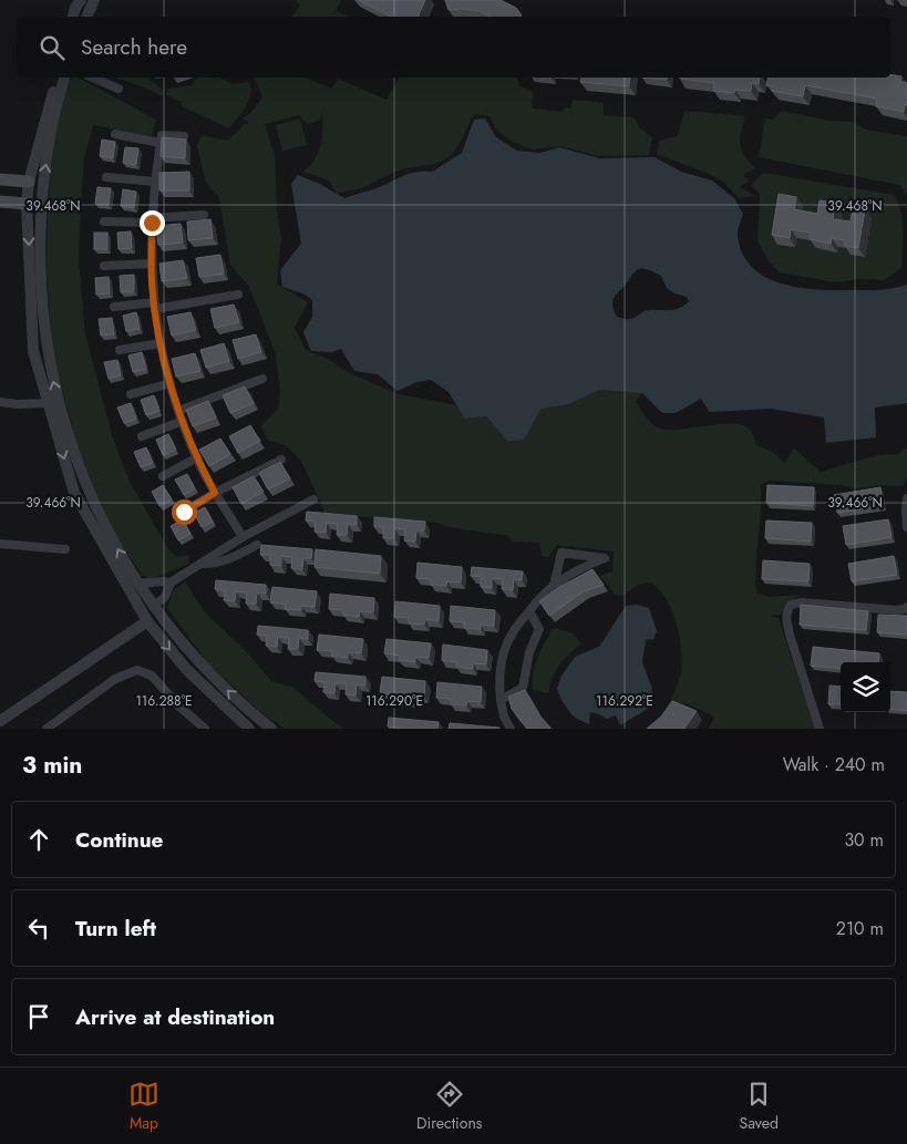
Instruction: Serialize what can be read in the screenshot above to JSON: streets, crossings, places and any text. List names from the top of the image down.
{
  "page": {
    "search": "Search here",
    "heading": ["3 min", "Walk · 240 m"],
    "list": [
      ["Continue", "30 m"],
      ["Turn left", "210 m"],
      "Arrive at destination"
    ],
    "nav": ["Map", "Directions", "Saved"]
  },
  "coordinates": [
    "39.468°N",
    "39.466°N",
    "116.288°E",
    "116.290°E",
    "116.292°E"
  ]
}
